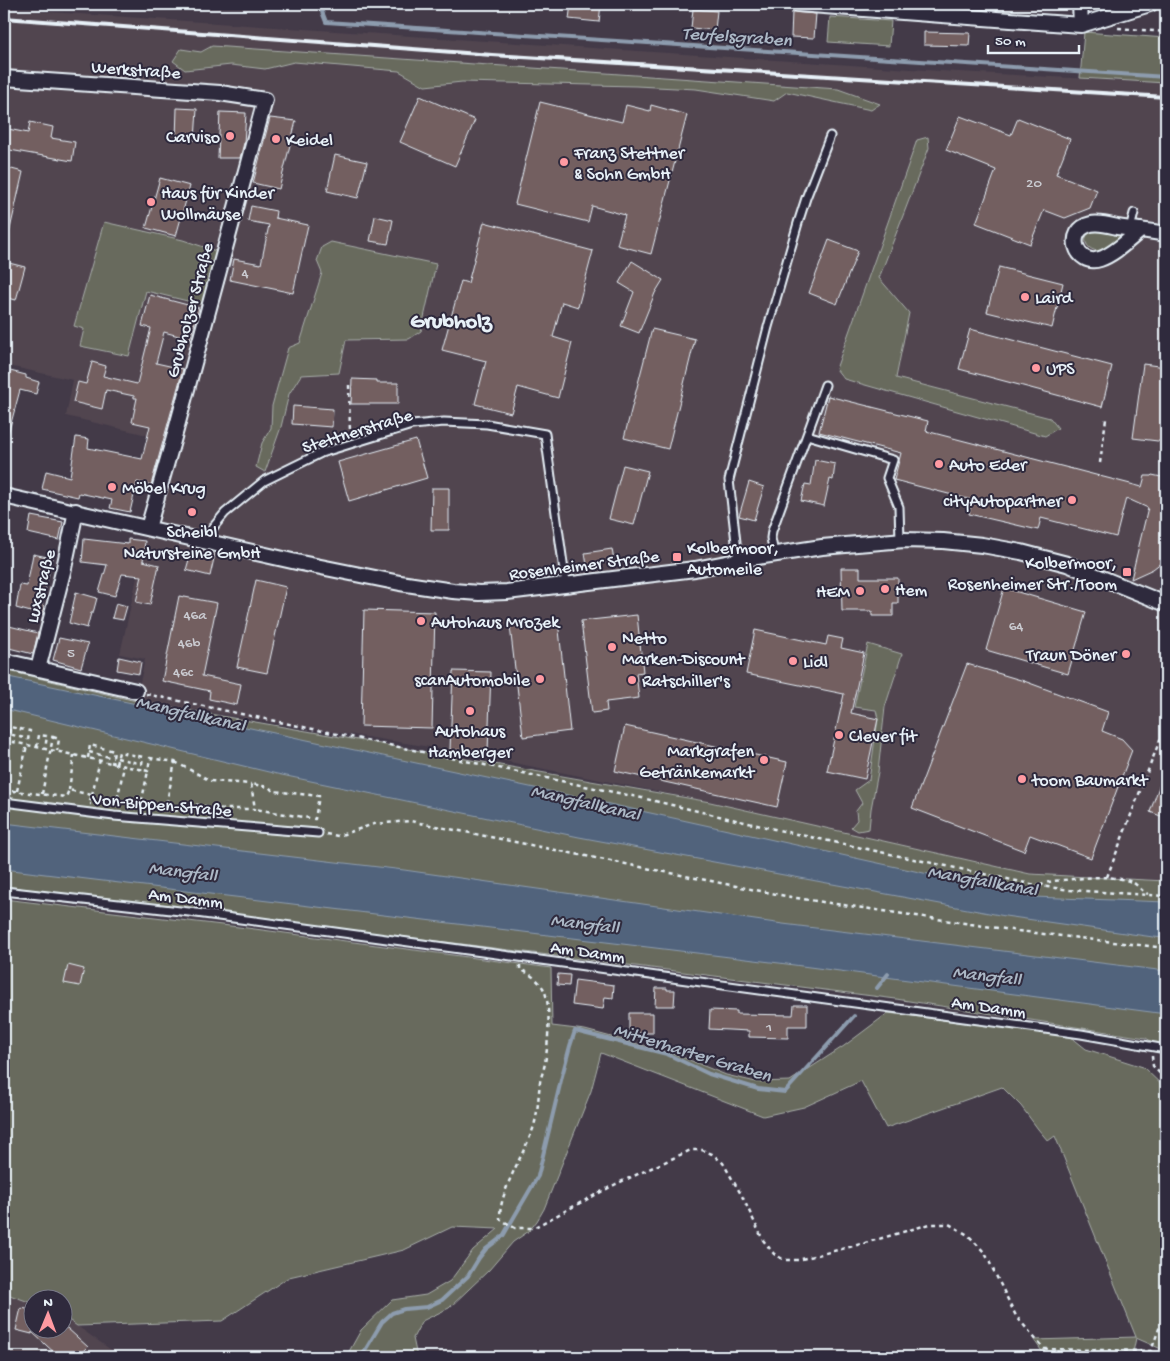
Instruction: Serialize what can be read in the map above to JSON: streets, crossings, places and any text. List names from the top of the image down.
{
  "streets": {
    "street": [
      "Werkstraße",
      "Grubholzer Straße",
      "Rosenheimer Straße",
      "Luxstraße"
    ],
    "lane": ["Stettnerstraße", "Von-Bippen-Straße", "Am Damm"]
  },
  "crossings": [
    ["Werkstraße", "Grubholzer Straße"],
    ["Grubholzer Straße", "Rosenheimer Straße"],
    ["Stettnerstraße", "Rosenheimer Straße"],
    ["Rosenheimer Straße", "Luxstraße"]
  ],
  "districts": ["Grubholz"],
  "water": [
    "Teufelsgraben",
    "Mangfallkanal",
    "Mangfall",
    "Mitterharter Graben"
  ],
  "places": {
    "other": [
      "Carviso",
      "Keidel",
      "Franz Stettner & Sohn GmbH",
      "Haus für Kinder Wollmäuse",
      "Laird",
      "UPS",
      "Auto Eder",
      "Möbel Krug",
      "cityAutopartner",
      "Scheibl Natursteine GmbH",
      "Hem",
      "HEM",
      "Autohaus Mrozek",
      "Netto Marken-Discount",
      "Traun Döner",
      "Lidl",
      "scanAutomobile",
      "Ratschiller's",
      "Autohaus Hamberger",
      "Clever fit",
      "Markgrafen Getränkemarkt",
      "toom Baumarkt"
    ],
    "transit": ["Kolbermoor, Automeile", "Kolbermoor, Rosenheimer Str./Toom"]
  },
  "house_numbers": [
    "20",
    "4",
    "46a",
    "64",
    "46b",
    "5",
    "46c",
    "1"
  ],
  "scale_bar": "50 m",
  "north": "top"
}
